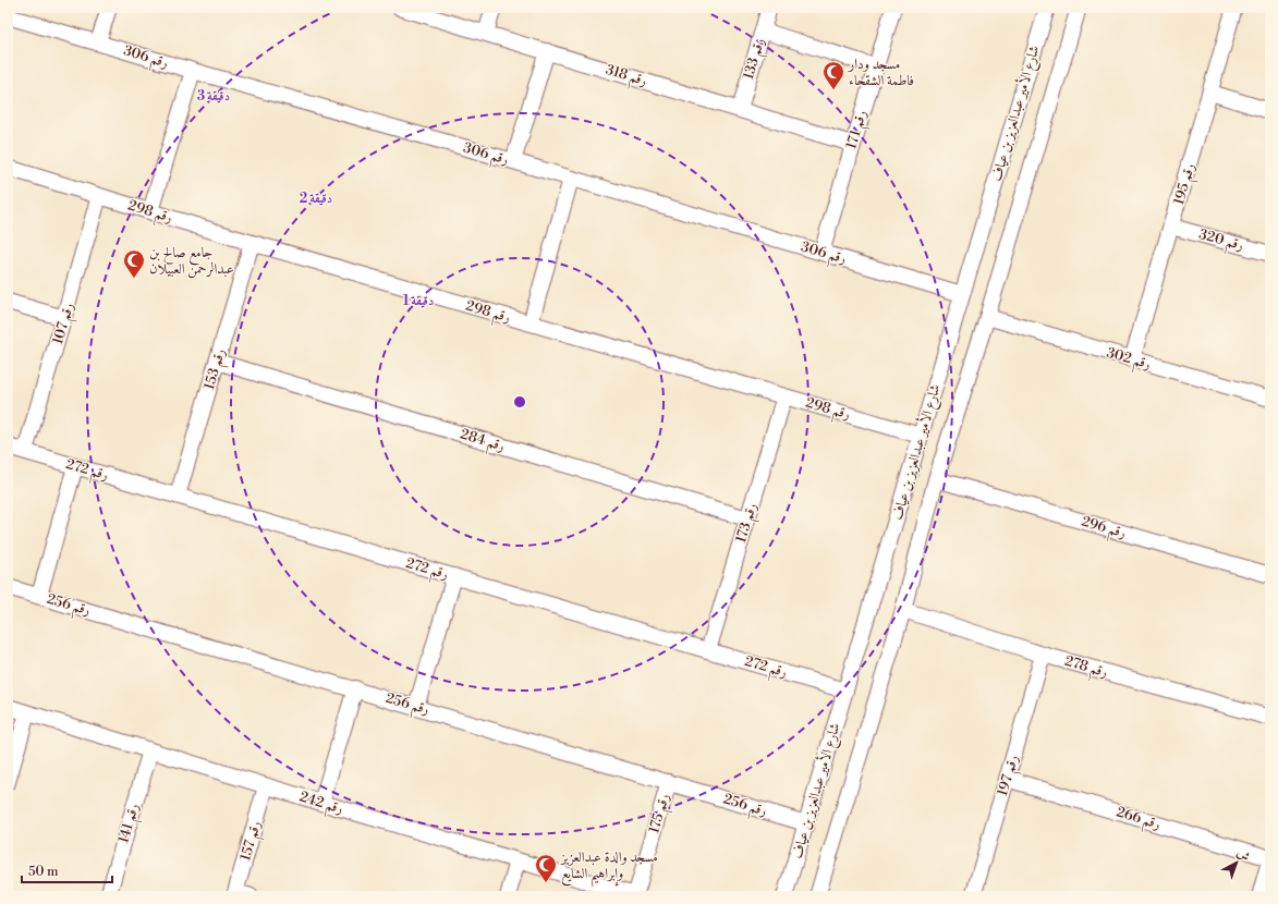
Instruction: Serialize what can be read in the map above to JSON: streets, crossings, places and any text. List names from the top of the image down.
{
  "streets": {
    "street": [
      "رقم 306",
      "رقم 133",
      "رقم 318",
      "شارع الأمير عبدالعزيز بن عياف",
      "رقم 171",
      "رقم 195",
      "رقم 298",
      "رقم 320",
      "رقم 107",
      "رقم 302",
      "رقم 153",
      "رقم 284",
      "رقم 272",
      "رقم 173",
      "رقم 296",
      "رقم 256",
      "رقم 278",
      "رقم 197",
      "رقم 242",
      "رقم 175",
      "رقم 266",
      "رقم 141",
      "رقم 157"
    ]
  },
  "crossings": [
    ["رقم 306", "شارع الأمير عبدالعزيز بن عياف"],
    ["رقم 306", "رقم 171"],
    ["رقم 133", "رقم 318"],
    ["رقم 318", "رقم 171"],
    ["شارع الأمير عبدالعزيز بن عياف", "رقم 298"],
    ["شارع الأمير عبدالعزيز بن عياف", "رقم 302"],
    ["شارع الأمير عبدالعزيز بن عياف", "رقم 272"],
    ["شارع الأمير عبدالعزيز بن عياف", "رقم 296"],
    ["شارع الأمير عبدالعزيز بن عياف", "رقم 256"],
    ["شارع الأمير عبدالعزيز بن عياف", "رقم 278"],
    ["رقم 195", "رقم 320"],
    ["رقم 195", "رقم 302"],
    ["رقم 298", "رقم 107"],
    ["رقم 298", "رقم 153"],
    ["رقم 298", "رقم 173"],
    ["رقم 107", "رقم 272"],
    ["رقم 153", "رقم 284"],
    ["رقم 153", "رقم 272"],
    ["رقم 284", "رقم 173"],
    ["رقم 272", "رقم 173"],
    ["رقم 256", "رقم 175"],
    ["رقم 278", "رقم 197"],
    ["رقم 197", "رقم 266"],
    ["رقم 242", "رقم 175"],
    ["رقم 242", "رقم 141"],
    ["رقم 242", "رقم 157"]
  ],
  "places": {
    "mosque": ["مسجد ودار فاطمة الشقحاء", "جامع صالح بن عبدالرحمن العبيلان", "مسجد والدة عبدالعزيز وإبراهيم الشايع"]
  },
  "scale_bar": "50 m",
  "north": "top right",
  "rings": ["3 دقيقة", "2 دقيقة", "1 دقيقة"]
}
